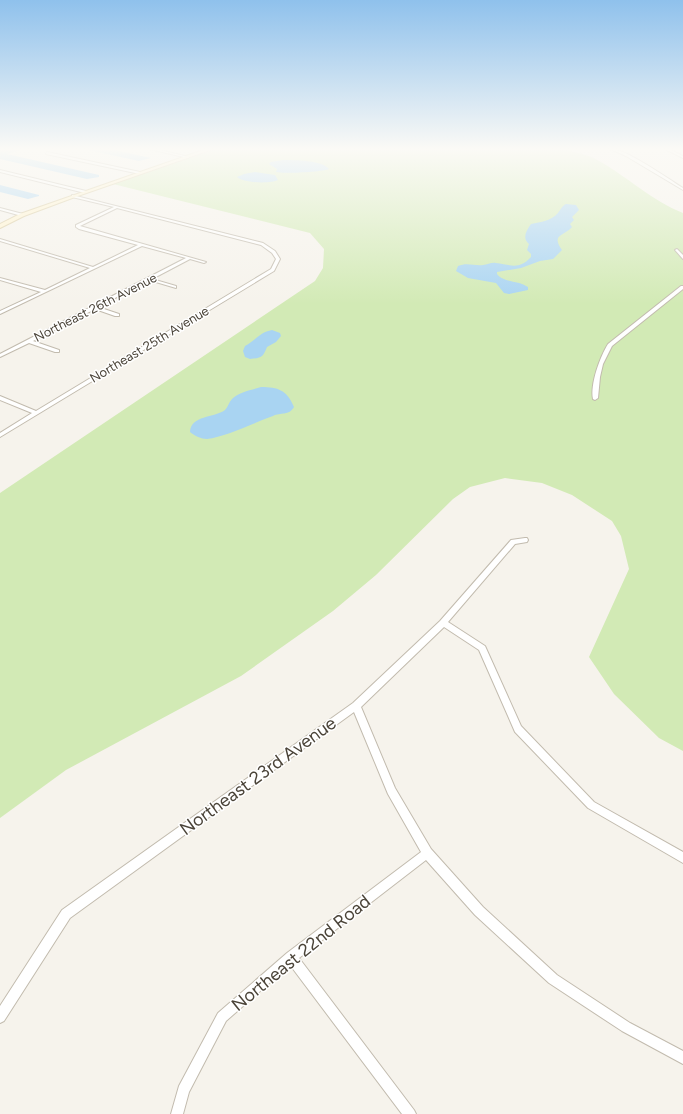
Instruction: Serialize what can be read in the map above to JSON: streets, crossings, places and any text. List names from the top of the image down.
{
  "streets": {
    "street": [
      "Northeast 26th Avenue",
      "Northeast 25th Avenue",
      "Northeast 23rd Avenue",
      "Northeast 22nd Road"
    ]
  }
}
